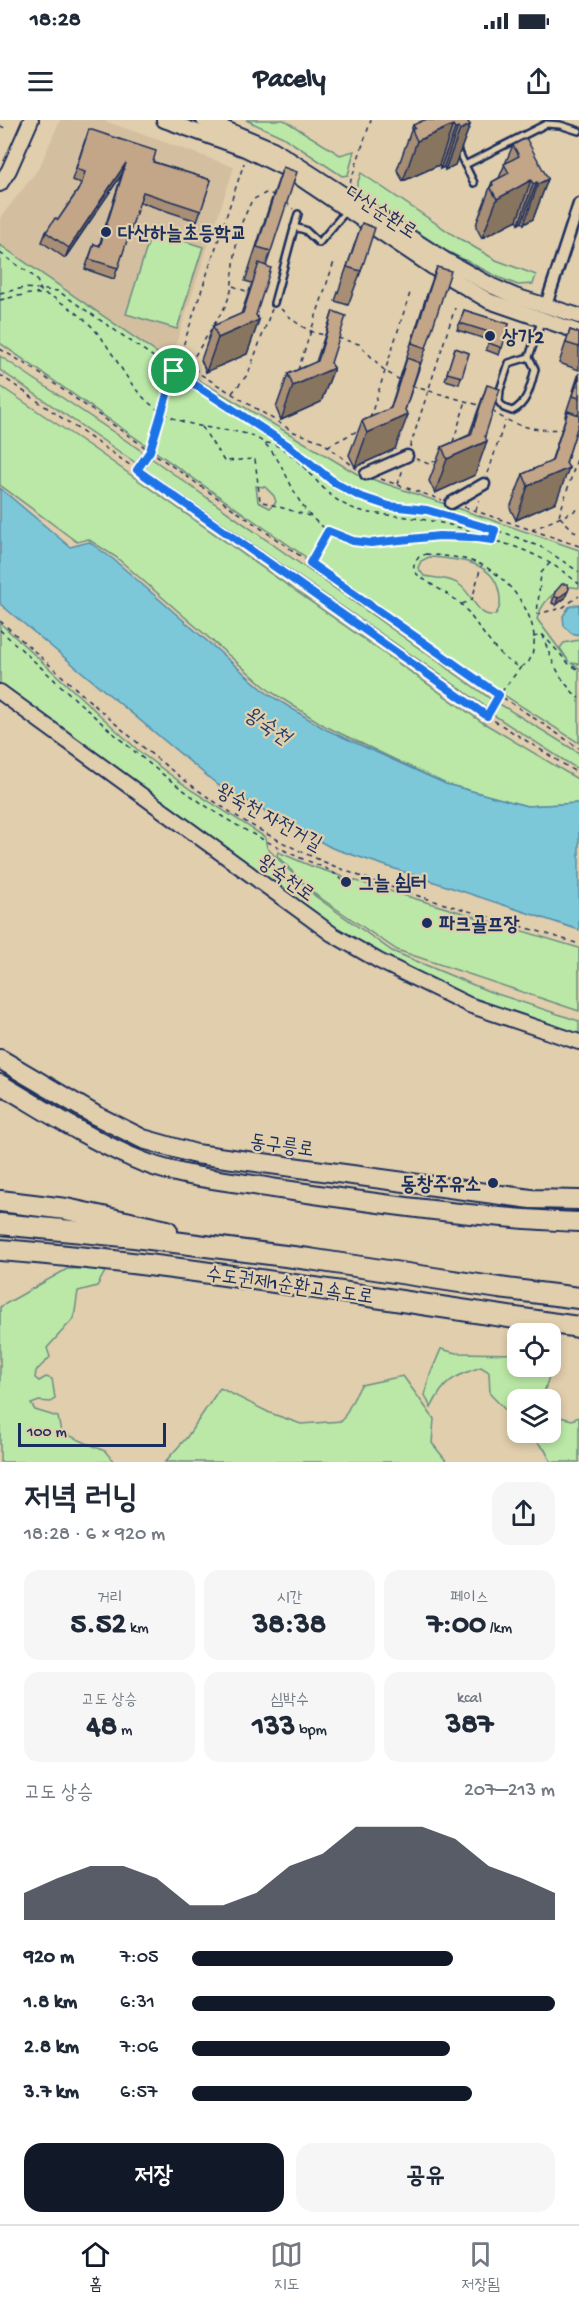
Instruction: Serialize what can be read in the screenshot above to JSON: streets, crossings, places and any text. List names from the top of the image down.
{
  "streets": {
    "highway": ["수도권제1순환고속도로"],
    "main road": ["동구릉로"],
    "street": ["다산순환로", "왕숙천로"],
    "path": ["왕숙천 자전거길"]
  },
  "water": ["왕숙천"],
  "places": [
    "다산하늘초등학교",
    "상가2",
    "그늘 쉼터",
    "파크골프장",
    "동창주유소"
  ],
  "scale_bar": "100 m",
  "page": {
    "status": "18:28",
    "header": "Pacely",
    "scale": "100 m",
    "heading": ["저녁 러닝", "18:28 · 6 × 920 m"],
    "stats": [
      ["거리", "5.52 km"],
      ["시간", "38:38"],
      ["페이스", "7:00 /km"],
      ["고도 상승", "48 m"],
      ["심박수", "133 bpm"],
      ["kcal", "387"]
    ],
    "chart": ["고도 상승", "207–213 m"],
    "list": [
      {
        "name": "920 m",
        "note": "7:05"
      },
      {
        "name": "1.8 km",
        "note": "6:31"
      },
      {
        "name": "2.8 km",
        "note": "7:06"
      },
      {
        "name": "3.7 km",
        "note": "6:57"
      }
    ],
    "buttons": ["저장", "공유"],
    "tabs": ["홈", "지도", "저장됨"]
  }
}
